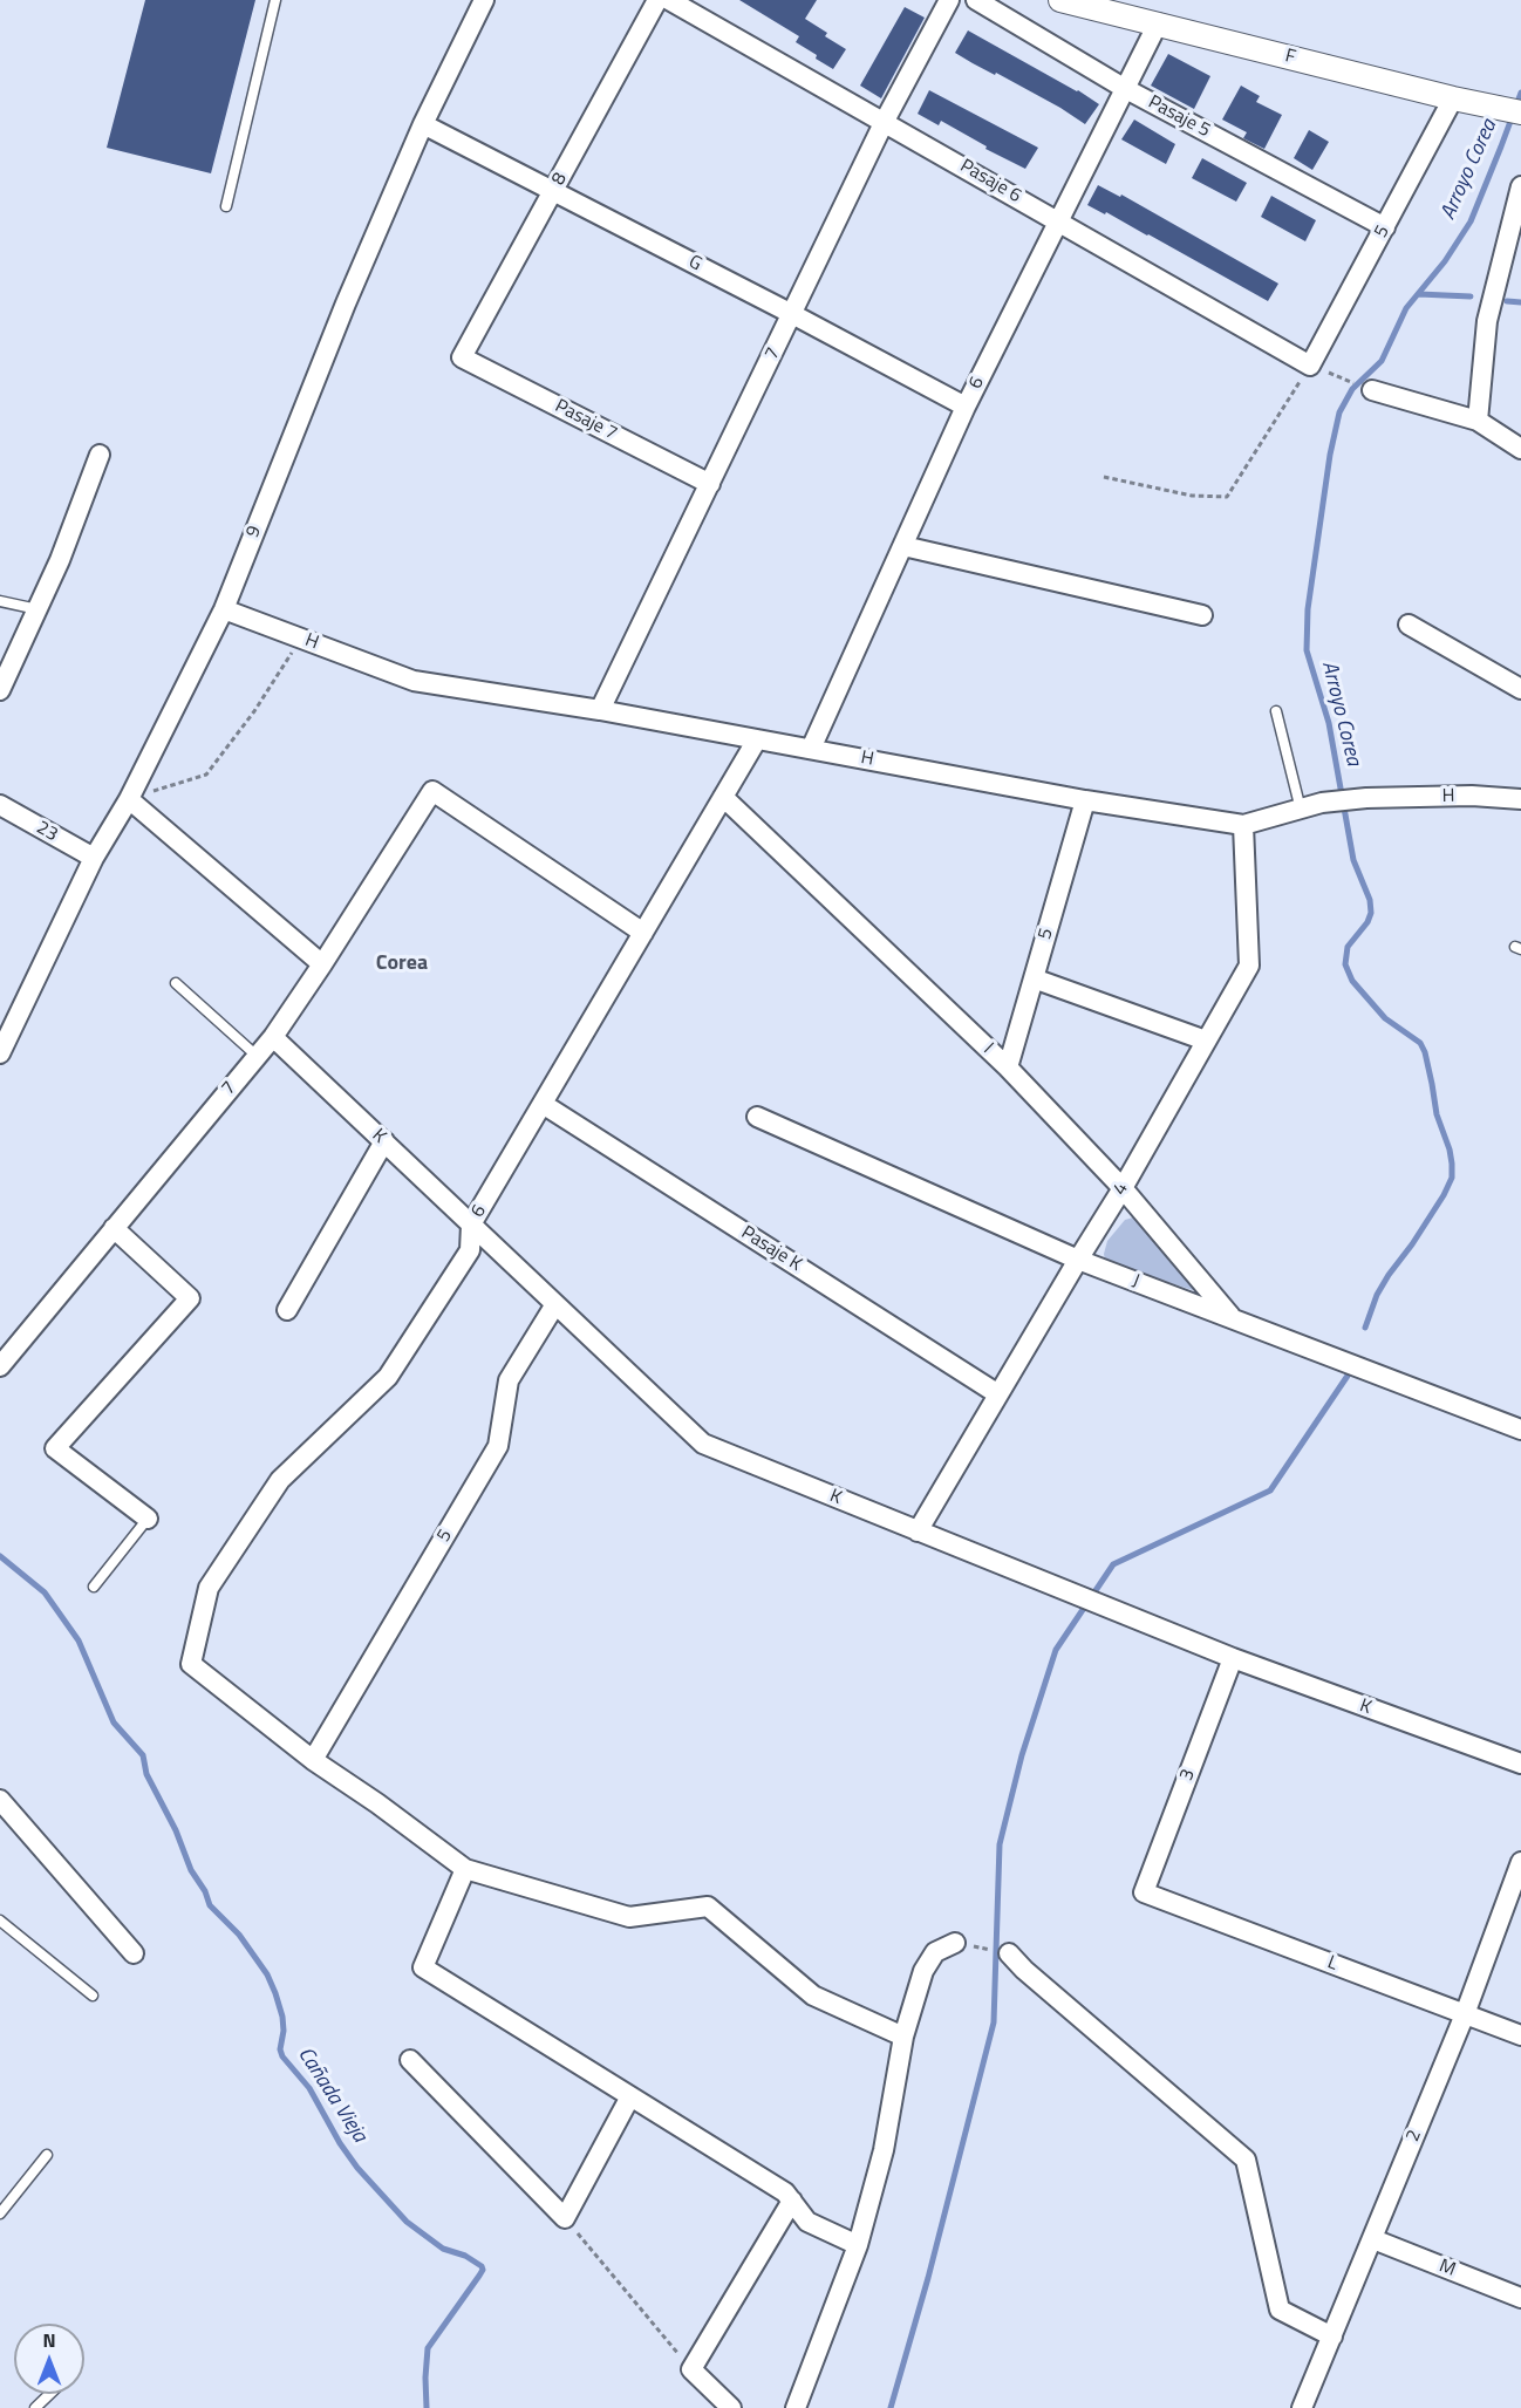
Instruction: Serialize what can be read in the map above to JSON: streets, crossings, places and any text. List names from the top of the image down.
{
  "streets": {
    "street": [
      "F",
      "Pasaje 5",
      "8",
      "Pasaje 6",
      "5",
      "G",
      "7",
      "6",
      "Pasaje 7",
      "9",
      "H",
      "23",
      "I",
      "K",
      "4",
      "Pasaje K",
      "J",
      "3",
      "L",
      "2",
      "M"
    ]
  },
  "crossings": [
    ["F", "5"],
    ["F", "6"],
    ["Pasaje 5", "5"],
    ["Pasaje 5", "6"],
    ["8", "G"],
    ["8", "Pasaje 7"],
    ["Pasaje 6", "5"],
    ["Pasaje 6", "7"],
    ["Pasaje 6", "6"],
    ["5", "6"],
    ["5", "H"],
    ["5", "I"],
    ["5", "K"],
    ["G", "7"],
    ["G", "6"],
    ["G", "9"],
    ["7", "6"],
    ["7", "Pasaje 7"],
    ["7", "H"],
    ["7", "K"],
    ["6", "H"],
    ["6", "I"],
    ["6", "K"],
    ["6", "Pasaje K"],
    ["9", "H"],
    ["9", "23"],
    ["H", "4"],
    ["I", "4"],
    ["I", "J"],
    ["K", "4"],
    ["K", "3"],
    ["4", "Pasaje K"],
    ["4", "J"],
    ["3", "L"],
    ["L", "2"],
    ["2", "M"]
  ],
  "districts": ["Corea"],
  "water": ["Arroyo Corea", "Cañada Vieja"],
  "north": "top"
}
